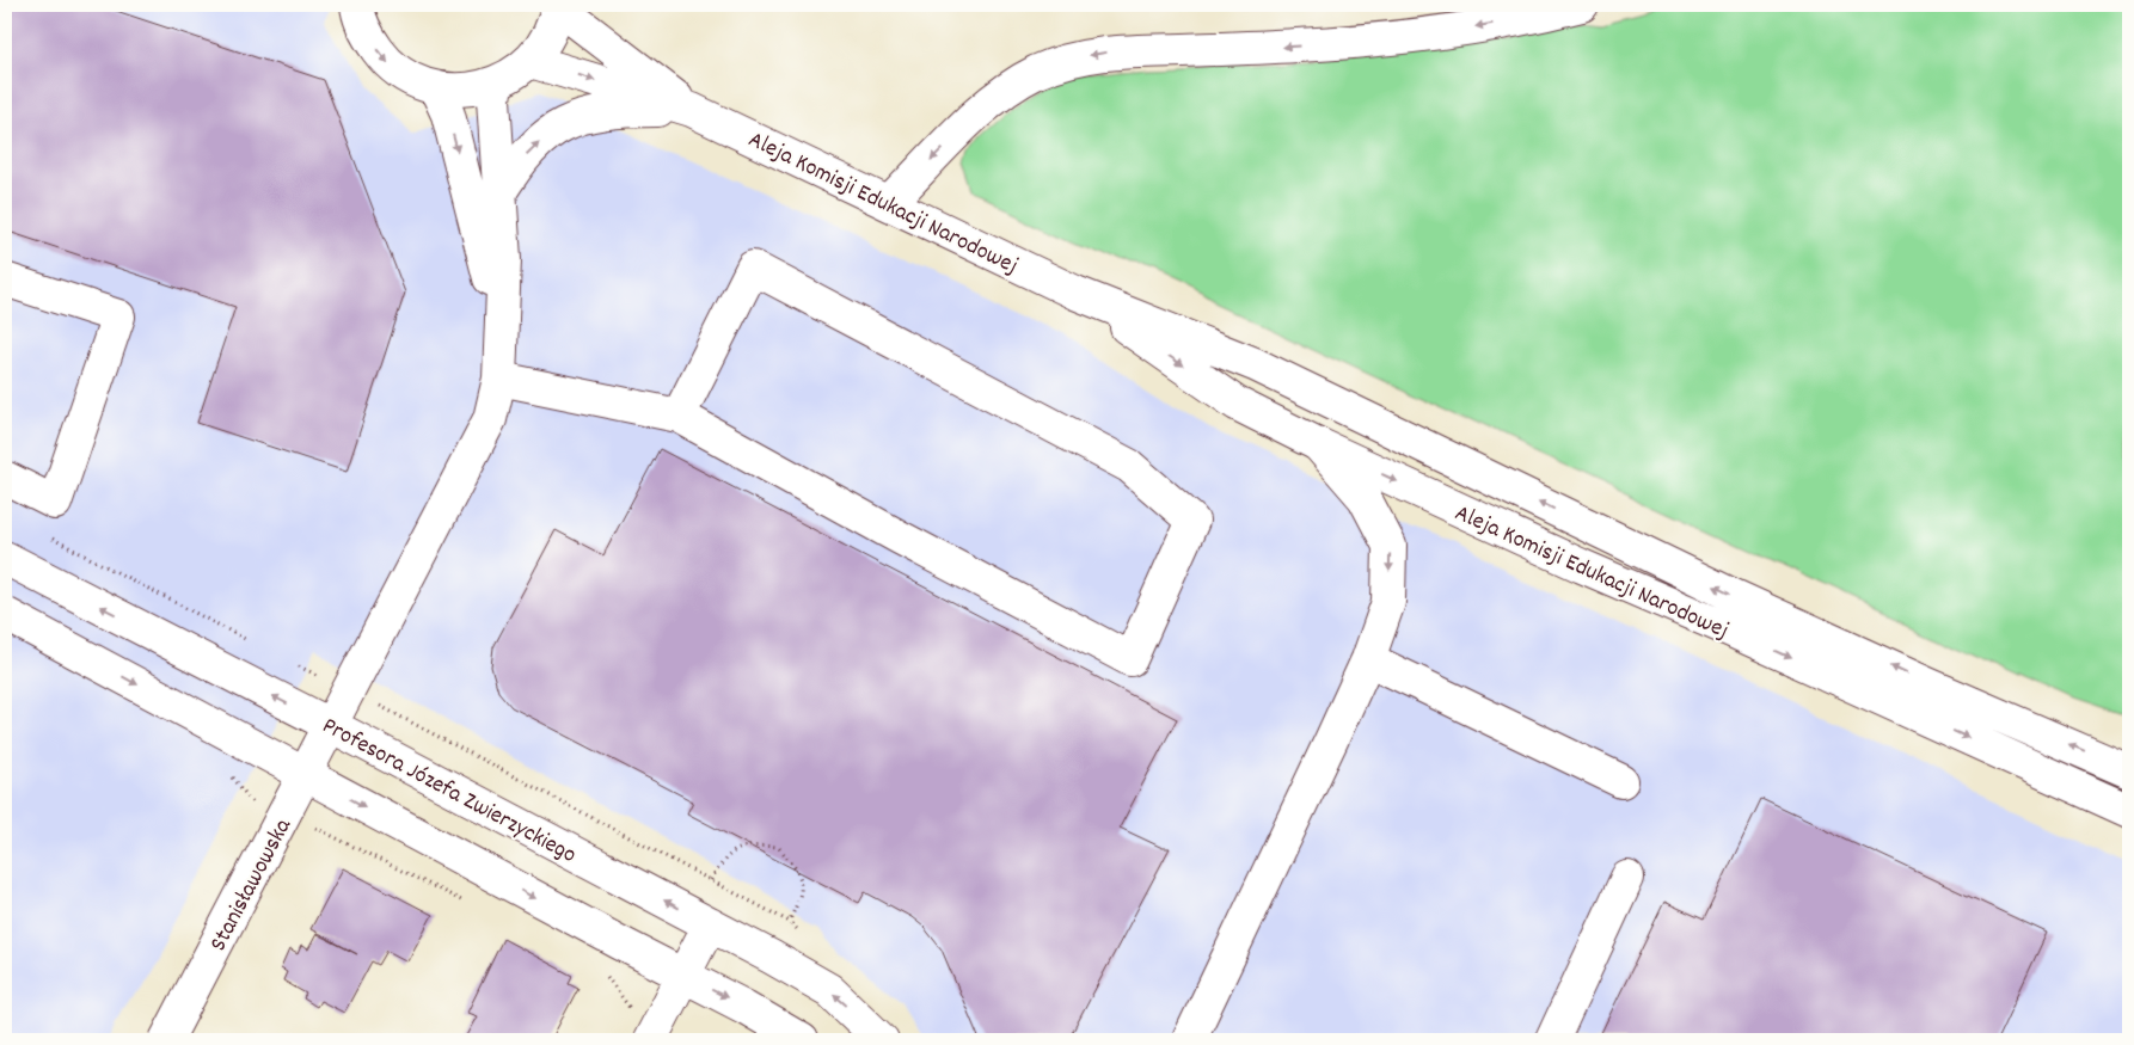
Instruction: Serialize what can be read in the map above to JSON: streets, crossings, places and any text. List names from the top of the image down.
{
  "streets": {
    "street": ["Aleja Komisji Edukacji Narodowej", "Profesora Józefa Zwierzyckiego", "Stanisławowska"]
  },
  "crossings": [
    ["Profesora Józefa Zwierzyckiego", "Stanisławowska"]
  ]
}
